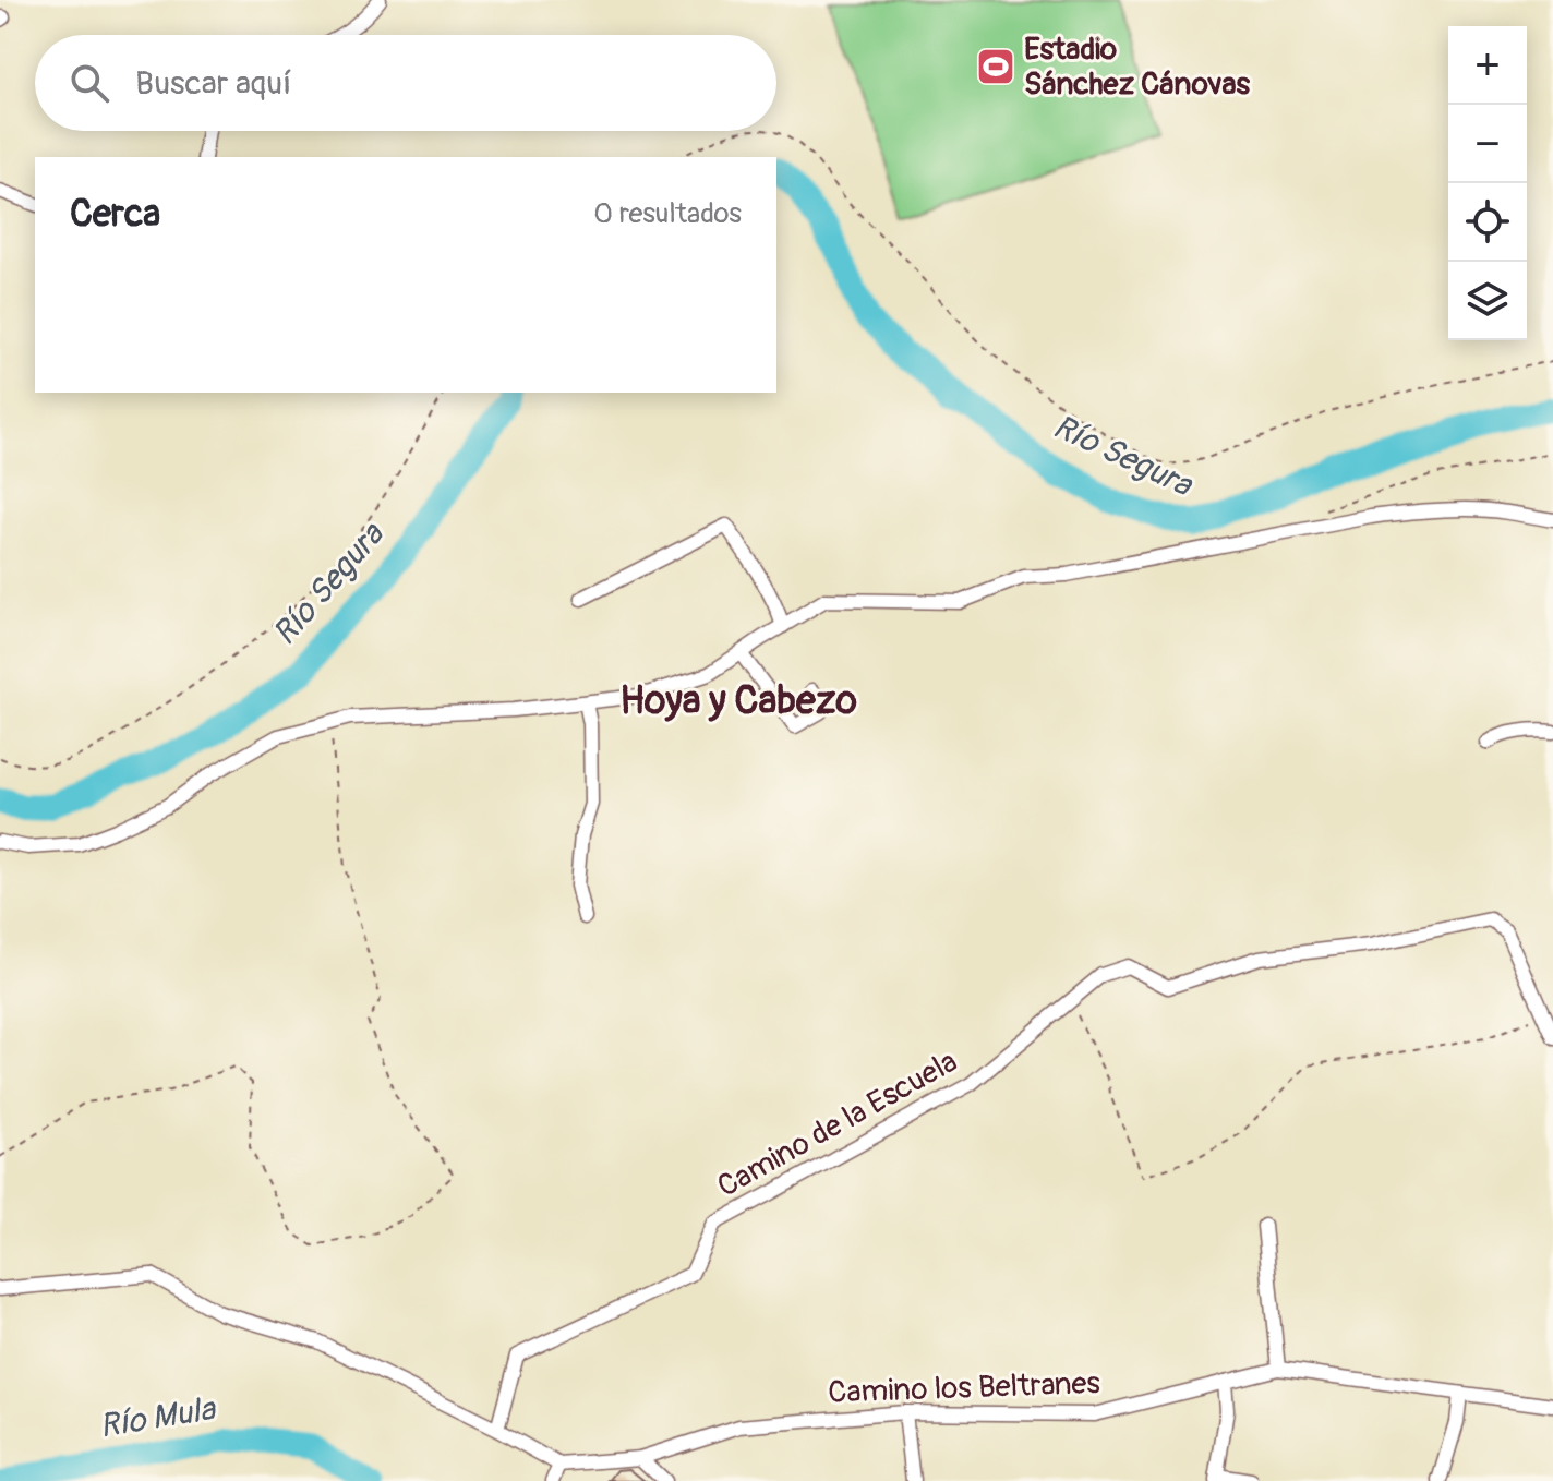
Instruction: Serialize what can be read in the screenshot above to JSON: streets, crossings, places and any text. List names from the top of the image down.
{
  "streets": {
    "street": ["Camino de la Escuela", "Camino los Beltranes"]
  },
  "districts": ["Hoya y Cabezo"],
  "water": ["Río Segura", "Río Mula"],
  "places": {
    "sports": ["Estadio Sánchez Cánovas"]
  },
  "page": {
    "map_buttons": ["+", "−"],
    "search": "Buscar aquí",
    "heading": ["Cerca", "0 resultados"]
  }
}
